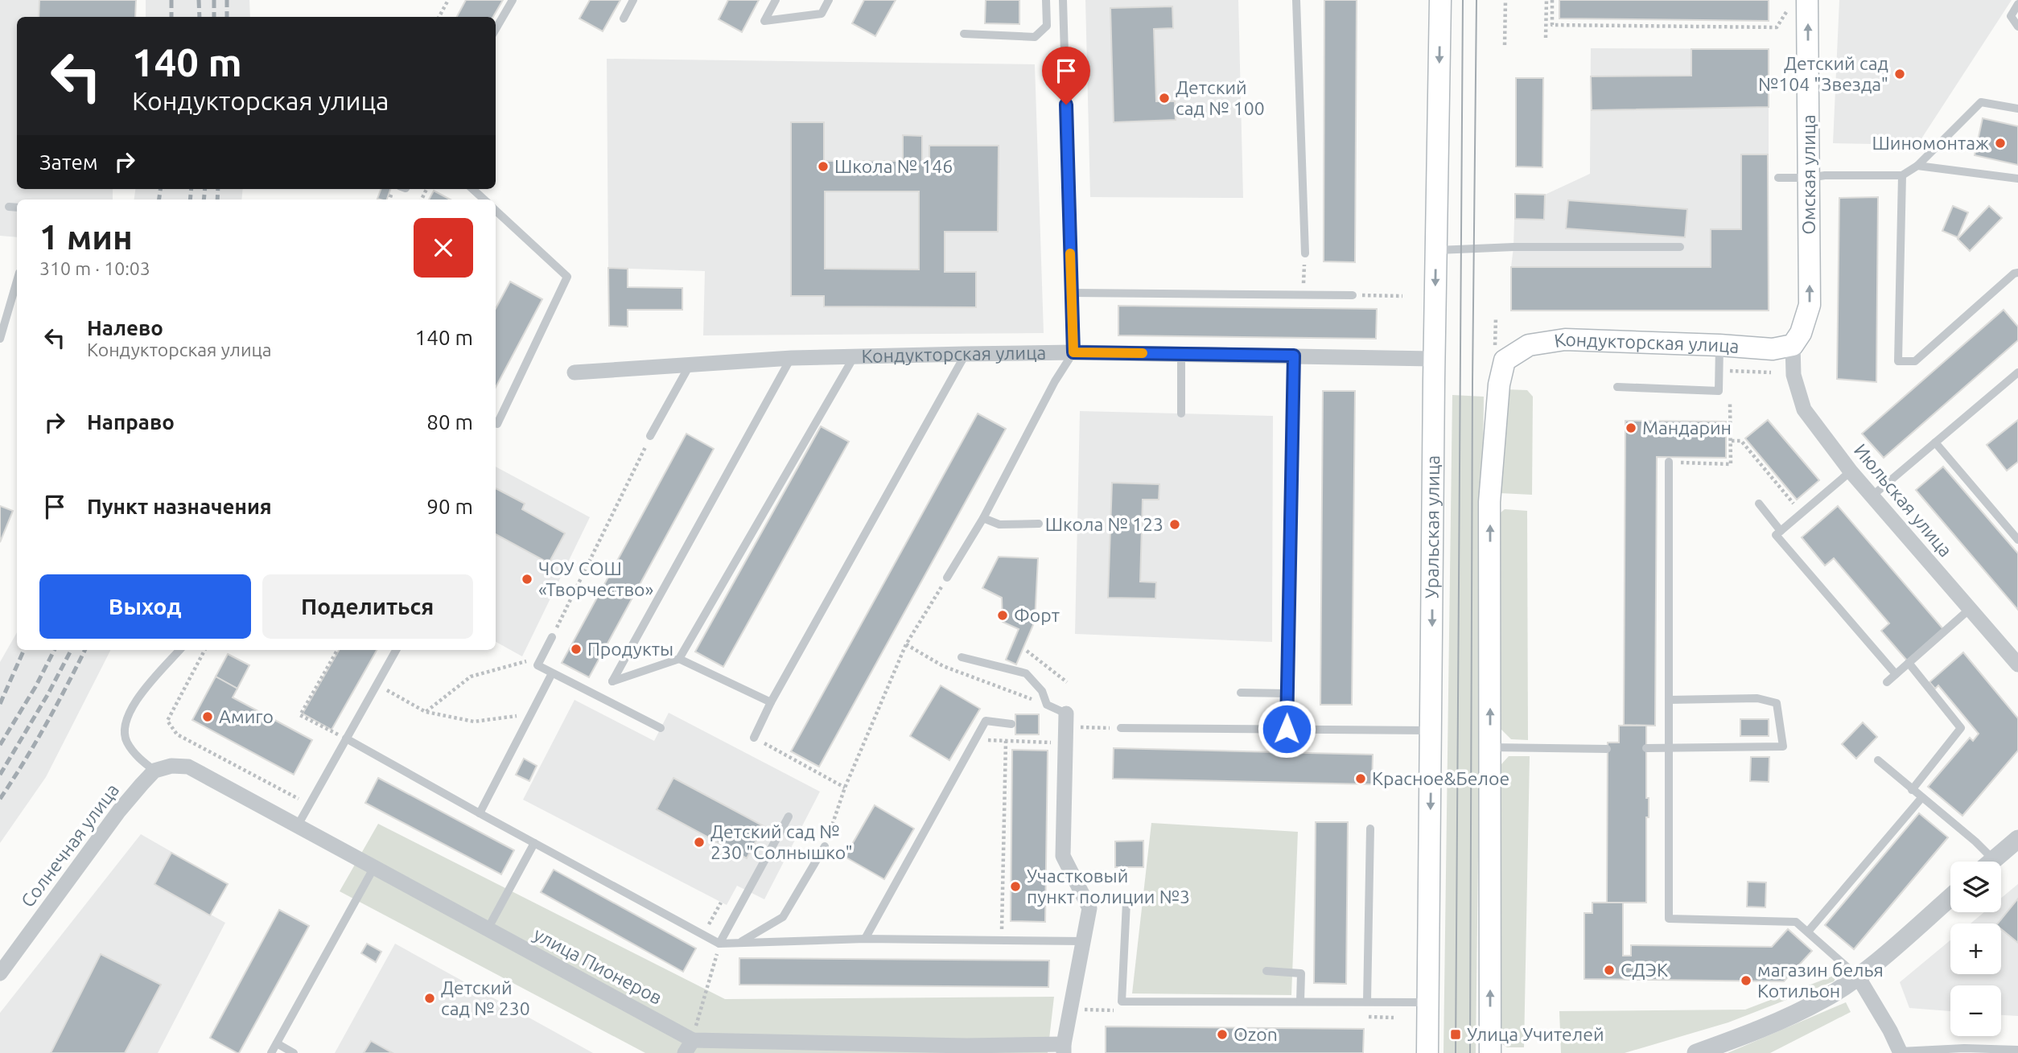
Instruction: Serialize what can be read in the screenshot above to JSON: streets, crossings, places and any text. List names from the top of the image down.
{
  "streets": {
    "main road": ["Омская улица", "Кондукторская улица", "Уральская улица"],
    "street": ["Июльская улица", "Солнечная улица", "улица Пионеров"]
  },
  "crossings": [
    ["Омская улица", "Кондукторская улица"],
    ["Омская улица", "Июльская улица"],
    ["Кондукторская улица", "Июльская улица"],
    ["Кондукторская улица", "Уральская улица"],
    ["Солнечная улица", "улица Пионеров"]
  ],
  "one_way": ["Омская улица"],
  "places": {
    "other": [
      "Детский сад №104 \"Звезда\"",
      "Детский сад № 100",
      "Шиномонтаж",
      "Школа № 146",
      "Мандарин",
      "Школа № 123",
      "ЧОУ СОШ «Творчество»",
      "Форт",
      "Продукты",
      "Амиго",
      "Красное&Белое",
      "Детский сад № 230 \"Солнышко\"",
      "Участковый пункт полиции №3",
      "СДЭК",
      "магазин белья Котильон",
      "Детский сад № 230",
      "Ozon"
    ],
    "transit": ["Улица Учителей"]
  },
  "page": {
    "turn": ["140 m", "Кондукторская улица"],
    "then": "Затем",
    "heading": ["1 мин", "310 m · 10:03"],
    "list": [
      {
        "name": "Налево",
        "note": "Кондукторская улица",
        "value": "140 m"
      },
      {
        "name": "Направо",
        "value": "80 m"
      },
      {
        "name": "Пункт назначения",
        "value": "90 m"
      }
    ],
    "buttons": ["Выход", "Поделиться"],
    "map_buttons": ["+", "−"]
  }
}
